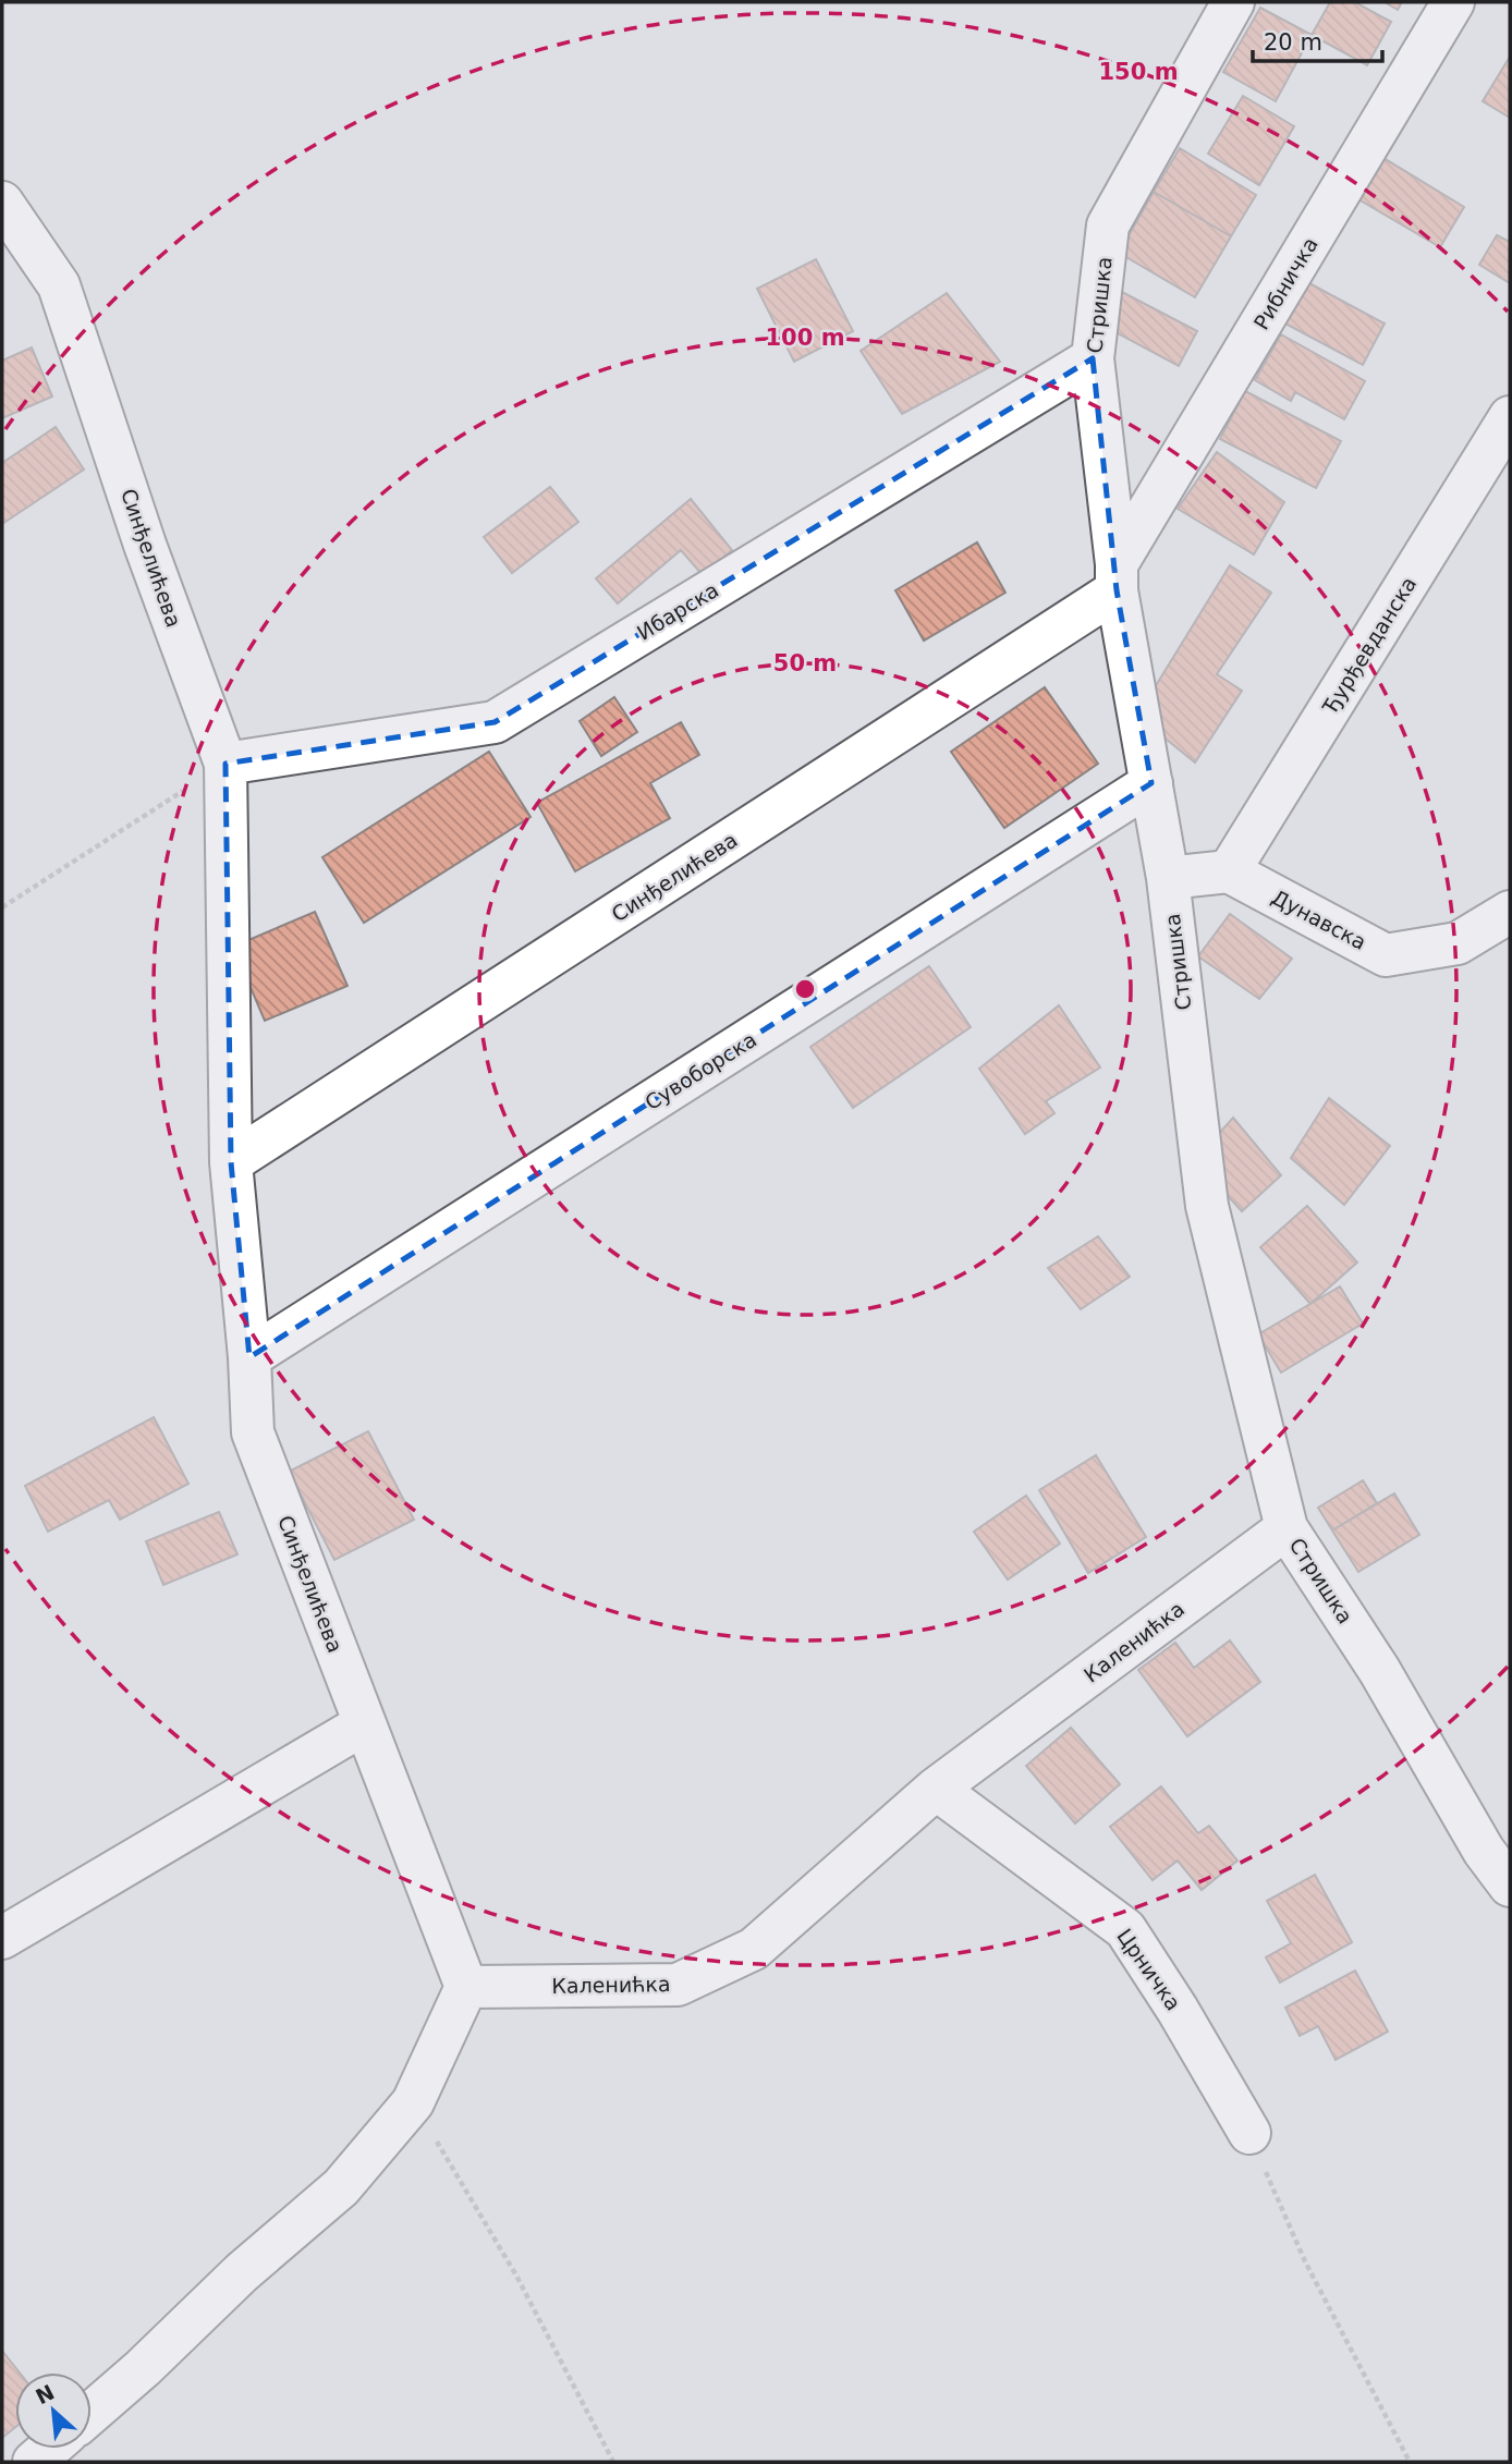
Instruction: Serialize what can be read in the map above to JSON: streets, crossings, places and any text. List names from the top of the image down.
{
  "streets": {
    "street": [
      "Рибничка",
      "Стришка",
      "Синђелићева",
      "Ибарска",
      "Ђурђевданска",
      "Дунавска",
      "Сувоборска",
      "Каленићка",
      "Црничка"
    ]
  },
  "crossings": [
    ["Рибничка", "Стришка"],
    ["Рибничка", "Синђелићева"],
    ["Стришка", "Синђелићева"],
    ["Стришка", "Ибарска"],
    ["Стришка", "Сувоборска"],
    ["Стришка", "Каленићка"],
    ["Синђелићева", "Ибарска"],
    ["Синђелићева", "Сувоборска"],
    ["Синђелићева", "Каленићка"],
    ["Ђурђевданска", "Дунавска"],
    ["Каленићка", "Црничка"]
  ],
  "scale_bar": "20 m",
  "north": "top left",
  "rings": ["150 m", "100 m", "50 m"]
}
